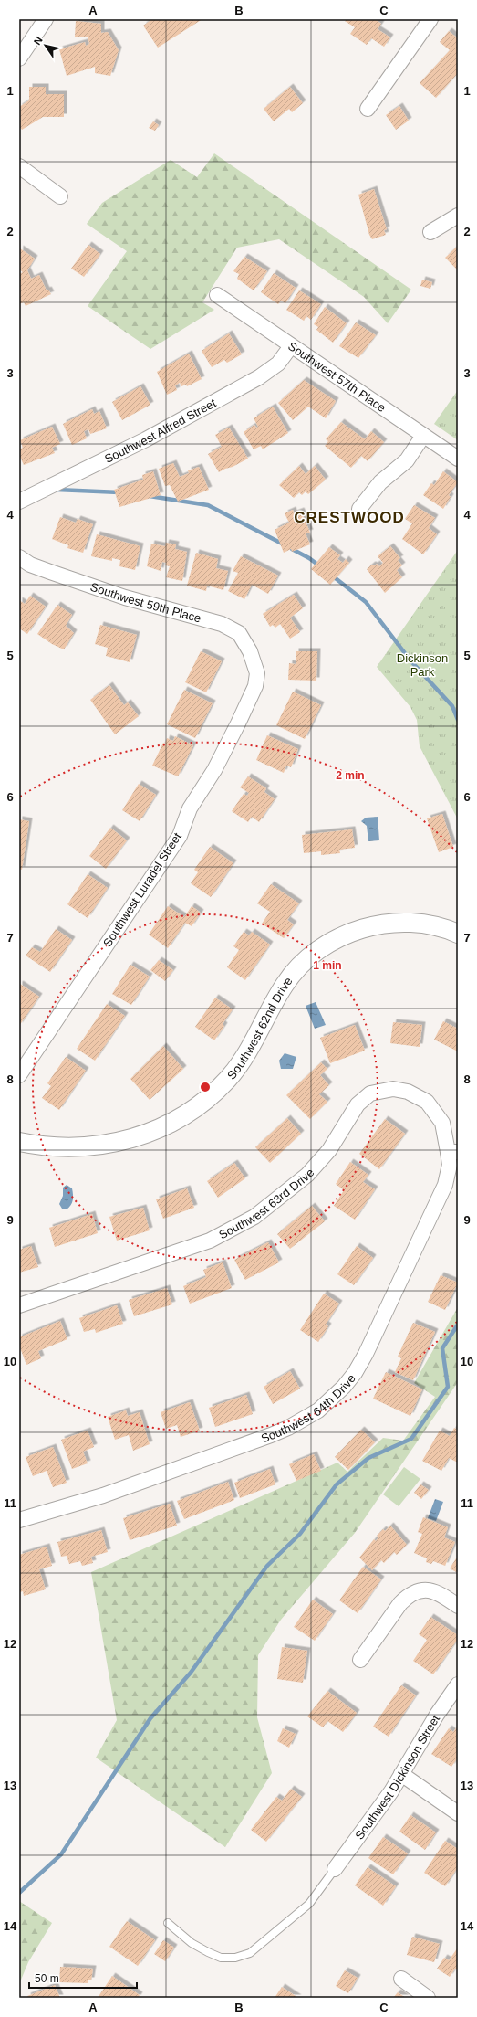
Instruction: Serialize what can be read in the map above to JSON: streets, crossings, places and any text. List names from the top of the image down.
{
  "streets": {
    "street": [
      "Southwest 57th Place",
      "Southwest Alfred Street",
      "Southwest 59th Place",
      "Southwest Luradel Street",
      "Southwest 62nd Drive",
      "Southwest 63rd Drive",
      "Southwest 64th Drive",
      "Southwest Dickinson Street"
    ]
  },
  "crossings": [
    ["Southwest 57th Place", "Southwest Alfred Street"],
    ["Southwest 59th Place", "Southwest Luradel Street"],
    ["Southwest 63rd Drive", "Southwest 64th Drive"]
  ],
  "districts": ["CRESTWOOD"],
  "parks": ["Dickinson Park"],
  "scale_bar": "50 m",
  "north": "top left",
  "grid": {
    "columns": ["A", "B", "C"],
    "rows": [
      "1",
      "2",
      "3",
      "4",
      "5",
      "6",
      "7",
      "8",
      "9",
      "10",
      "11",
      "12",
      "13",
      "14"
    ]
  },
  "rings": ["2 min", "1 min"]
}
